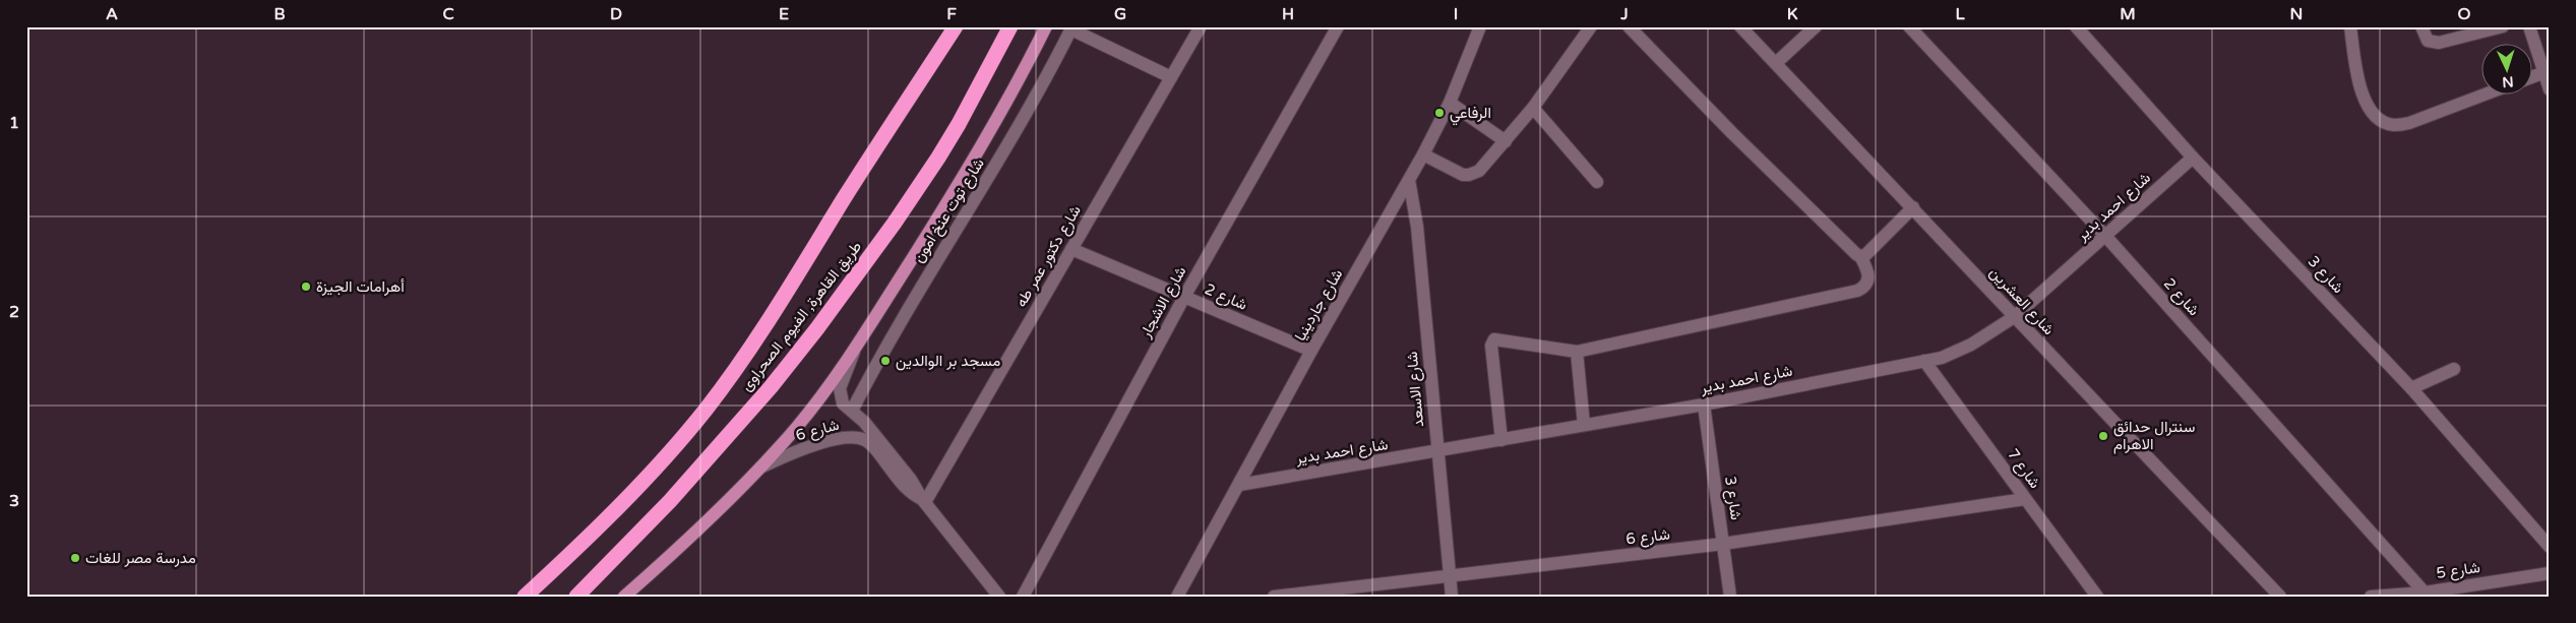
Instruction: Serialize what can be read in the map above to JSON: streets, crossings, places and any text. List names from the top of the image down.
{
  "streets": {
    "highway": ["طريق القاهرة, الفيوم الصحراوى"],
    "street": [
      "شارع احمد بدير",
      "شارع توت عنخ امون",
      "شارع دكتور عمر طه",
      "شارع 3",
      "شارع 2",
      "شارع العشرين",
      "شارع الاشجار",
      "شارع جاردينيا",
      "شارع الاسعد",
      "شارع 6",
      "شارع 7",
      "شارع 5"
    ]
  },
  "crossings": [
    ["شارع احمد بدير", "شارع 3"],
    ["شارع احمد بدير", "شارع 2"],
    ["شارع احمد بدير", "شارع العشرين"],
    ["شارع احمد بدير", "شارع جاردينيا"],
    ["شارع احمد بدير", "شارع الاسعد"],
    ["شارع احمد بدير", "شارع 7"],
    ["شارع توت عنخ امون", "شارع 6"],
    ["شارع دكتور عمر طه", "شارع 2"],
    ["شارع دكتور عمر طه", "شارع 6"],
    ["شارع 3", "شارع 6"],
    ["شارع 2", "شارع الاشجار"],
    ["شارع 2", "شارع جاردينيا"],
    ["شارع 2", "شارع 5"],
    ["شارع جاردينيا", "شارع الاسعد"],
    ["شارع الاسعد", "شارع 6"],
    ["شارع 6", "شارع 7"]
  ],
  "places": [
    "الرفاعي",
    "أهرامات الجيزة",
    "مسجد بر الوالدين",
    "سنترال حدائق الاهرام",
    "مدرسة مصر للغات"
  ],
  "north": "bottom",
  "grid": {
    "columns": [
      "A",
      "B",
      "C",
      "D",
      "E",
      "F",
      "G",
      "H",
      "I",
      "J",
      "K",
      "L",
      "M",
      "N",
      "O"
    ],
    "rows": ["1", "2", "3"]
  }
}
